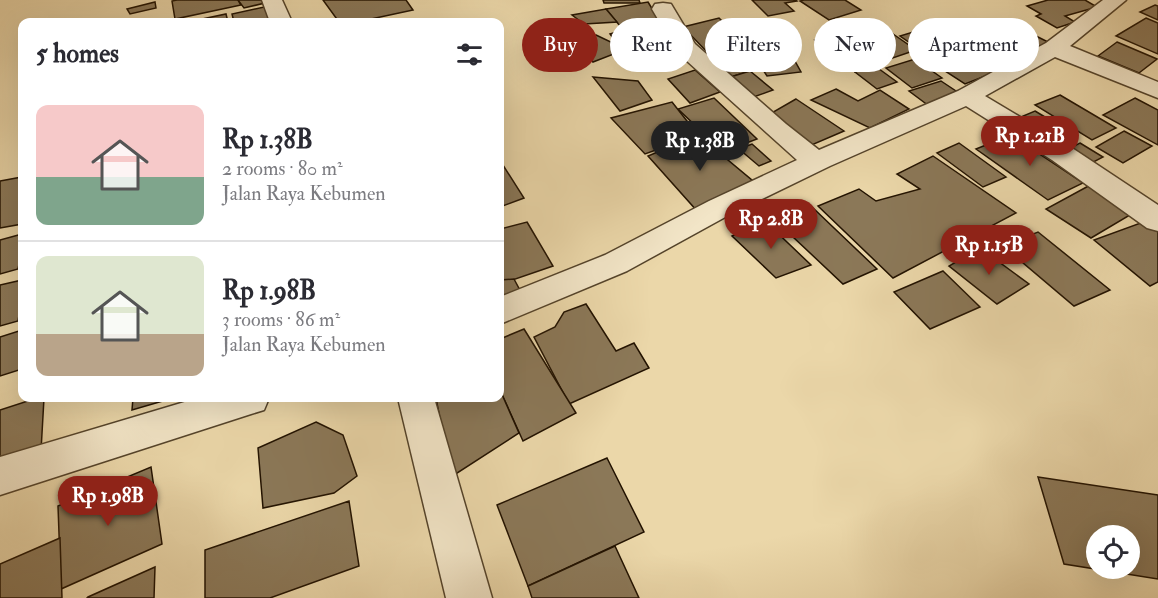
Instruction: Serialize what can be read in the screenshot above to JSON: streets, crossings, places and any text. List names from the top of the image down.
{
  "page": {
    "chip": [
      "Buy",
      "Rent",
      "Filters",
      "New",
      "Apartment"
    ],
    "heading": "5 homes",
    "list": [
      {
        "name": "Rp 1.38B",
        "note": "2 rooms · 80 m² · Jalan Raya Kebumen"
      },
      {
        "name": "Rp 1.98B",
        "note": "3 rooms · 86 m² · Jalan Raya Kebumen"
      }
    ],
    "price": [
      "Rp 1.21B",
      "Rp 1.38B",
      "Rp 2.8B",
      "Rp 1.15B",
      "Rp 1.98B"
    ]
  }
}
